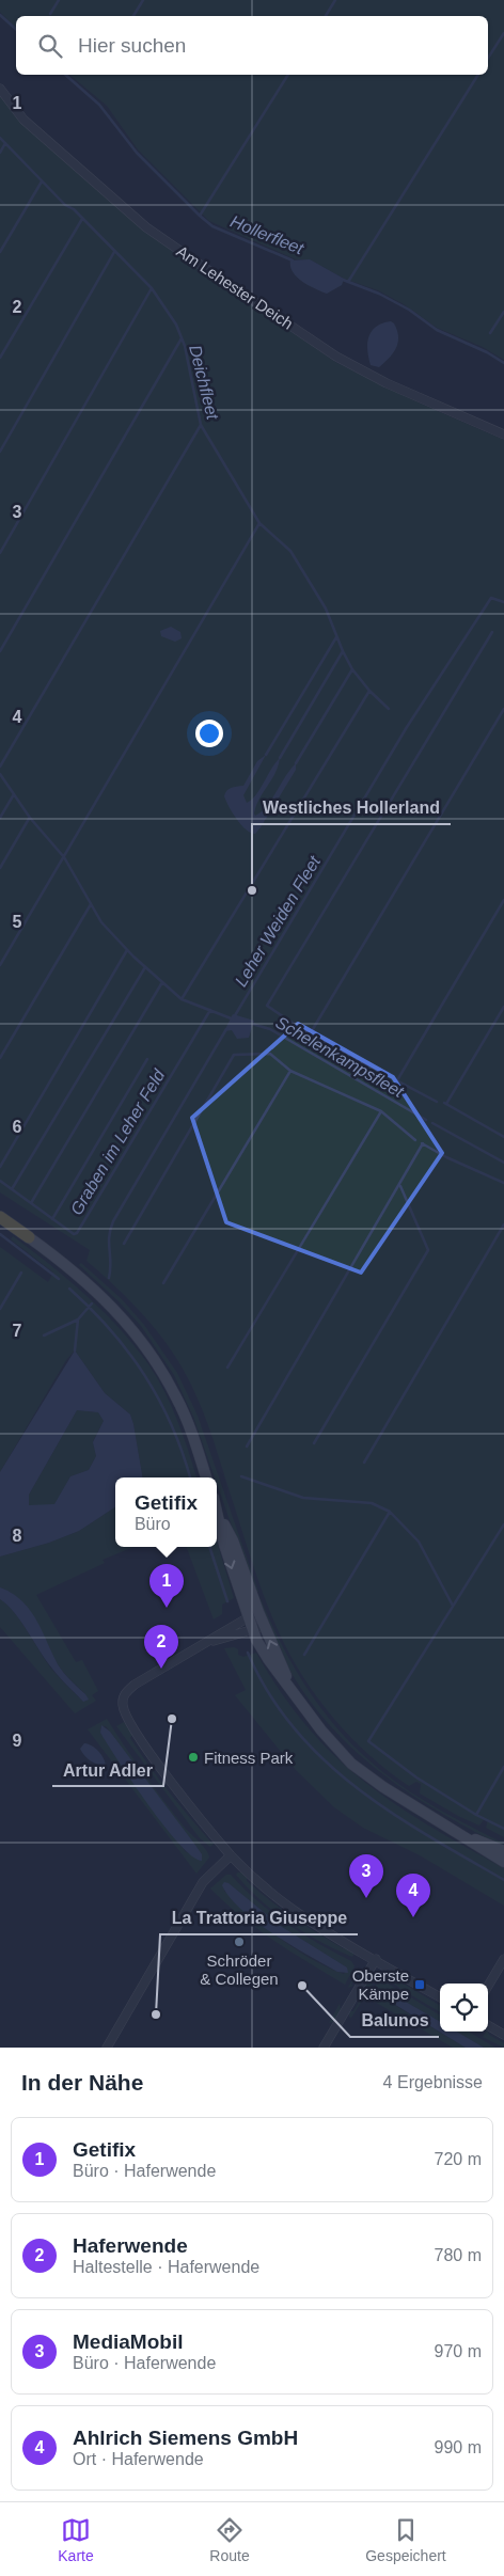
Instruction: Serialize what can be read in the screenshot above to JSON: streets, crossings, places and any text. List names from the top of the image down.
{
  "streets": {
    "street": ["Am Lehester Deich"]
  },
  "water": [
    "Hollerfleet",
    "Deichfleet",
    "Leher Weiden Fleet",
    "Schelenkampsfleet",
    "Graben im Leher Feld"
  ],
  "places": {
    "other": [
      "Westliches Hollerland",
      "Artur Adler",
      "Fitness Park",
      "Schröder & Collegen",
      "Balunos",
      "La Trattoria Giuseppe"
    ],
    "transit": ["Oberste Kämpe"]
  },
  "page": {
    "search": "Hier suchen",
    "popup": ["Getifix", "Büro"],
    "pins": [
      "1",
      "2",
      "3",
      "4"
    ],
    "heading": ["In der Nähe", "4 Ergebnisse"],
    "list": [
      {
        "mark": "1",
        "name": "Getifix",
        "note": "Büro · Haferwende",
        "value": "720 m"
      },
      {
        "mark": "2",
        "name": "Haferwende",
        "note": "Haltestelle · Haferwende",
        "value": "780 m"
      },
      {
        "mark": "3",
        "name": "MediaMobil",
        "note": "Büro · Haferwende",
        "value": "970 m"
      },
      {
        "mark": "4",
        "name": "Ahlrich Siemens GmbH",
        "note": "Ort · Haferwende",
        "value": "990 m"
      }
    ],
    "nav": ["Karte", "Route", "Gespeichert"]
  },
  "grid": {
    "rows": [
      "1",
      "2",
      "3",
      "4",
      "5",
      "6",
      "7",
      "8",
      "9"
    ]
  }
}
